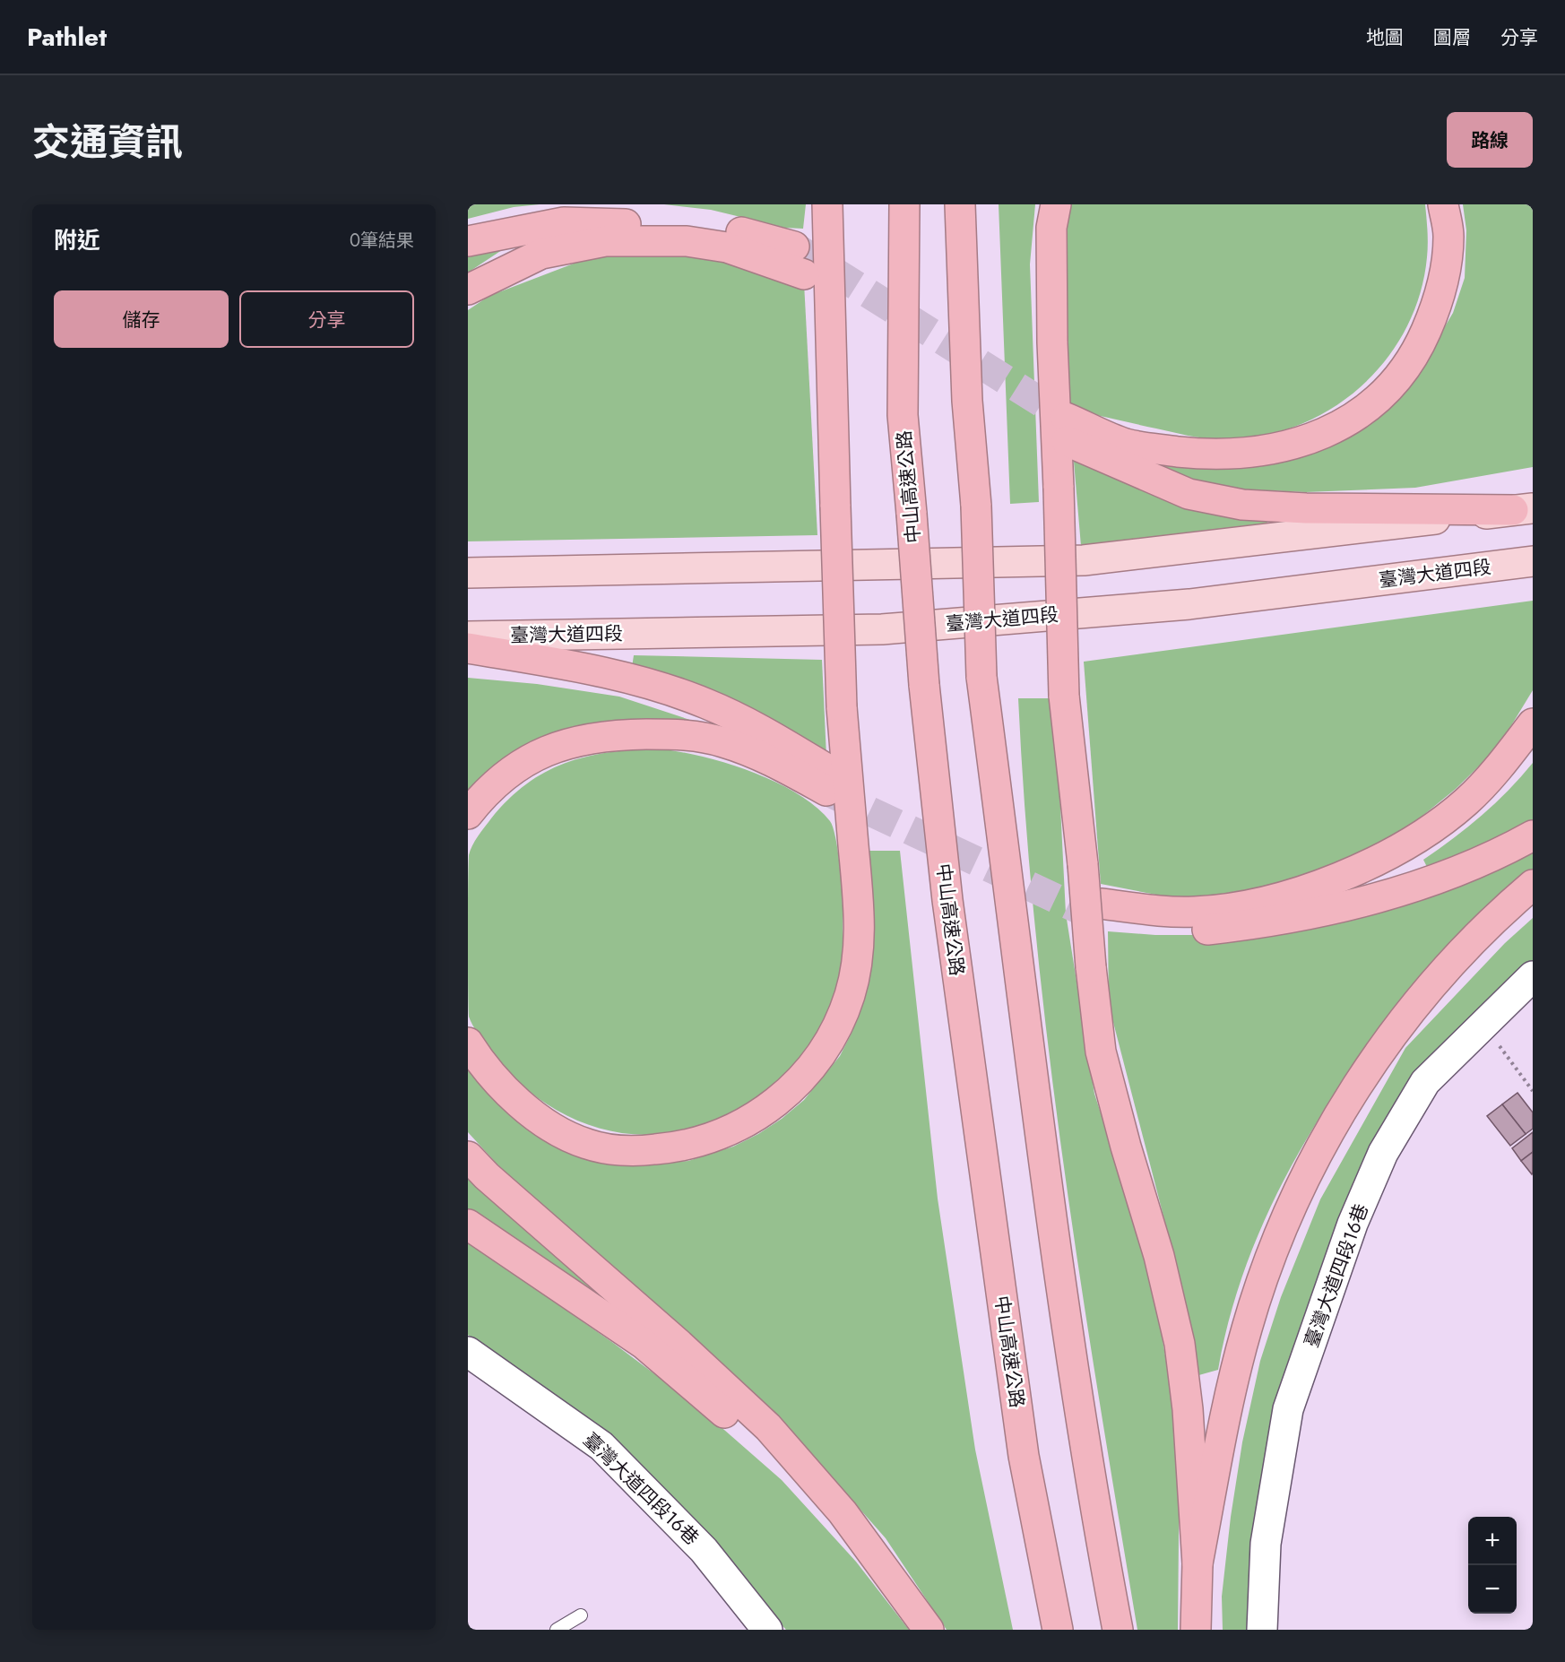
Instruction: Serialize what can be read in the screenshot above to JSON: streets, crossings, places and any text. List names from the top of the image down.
{
  "streets": {
    "highway": ["中山高速公路"],
    "main road": ["臺灣大道四段"],
    "street": ["臺灣大道四段16巷"]
  },
  "page": {
    "header": "Pathlet",
    "nav": ["地圖", "圖層", "分享"],
    "title": "交通資訊",
    "buttons": [
      "路線",
      ["儲存", "分享"]
    ],
    "heading": ["附近", "0筆結果"],
    "map_buttons": ["+", "−"]
  }
}
